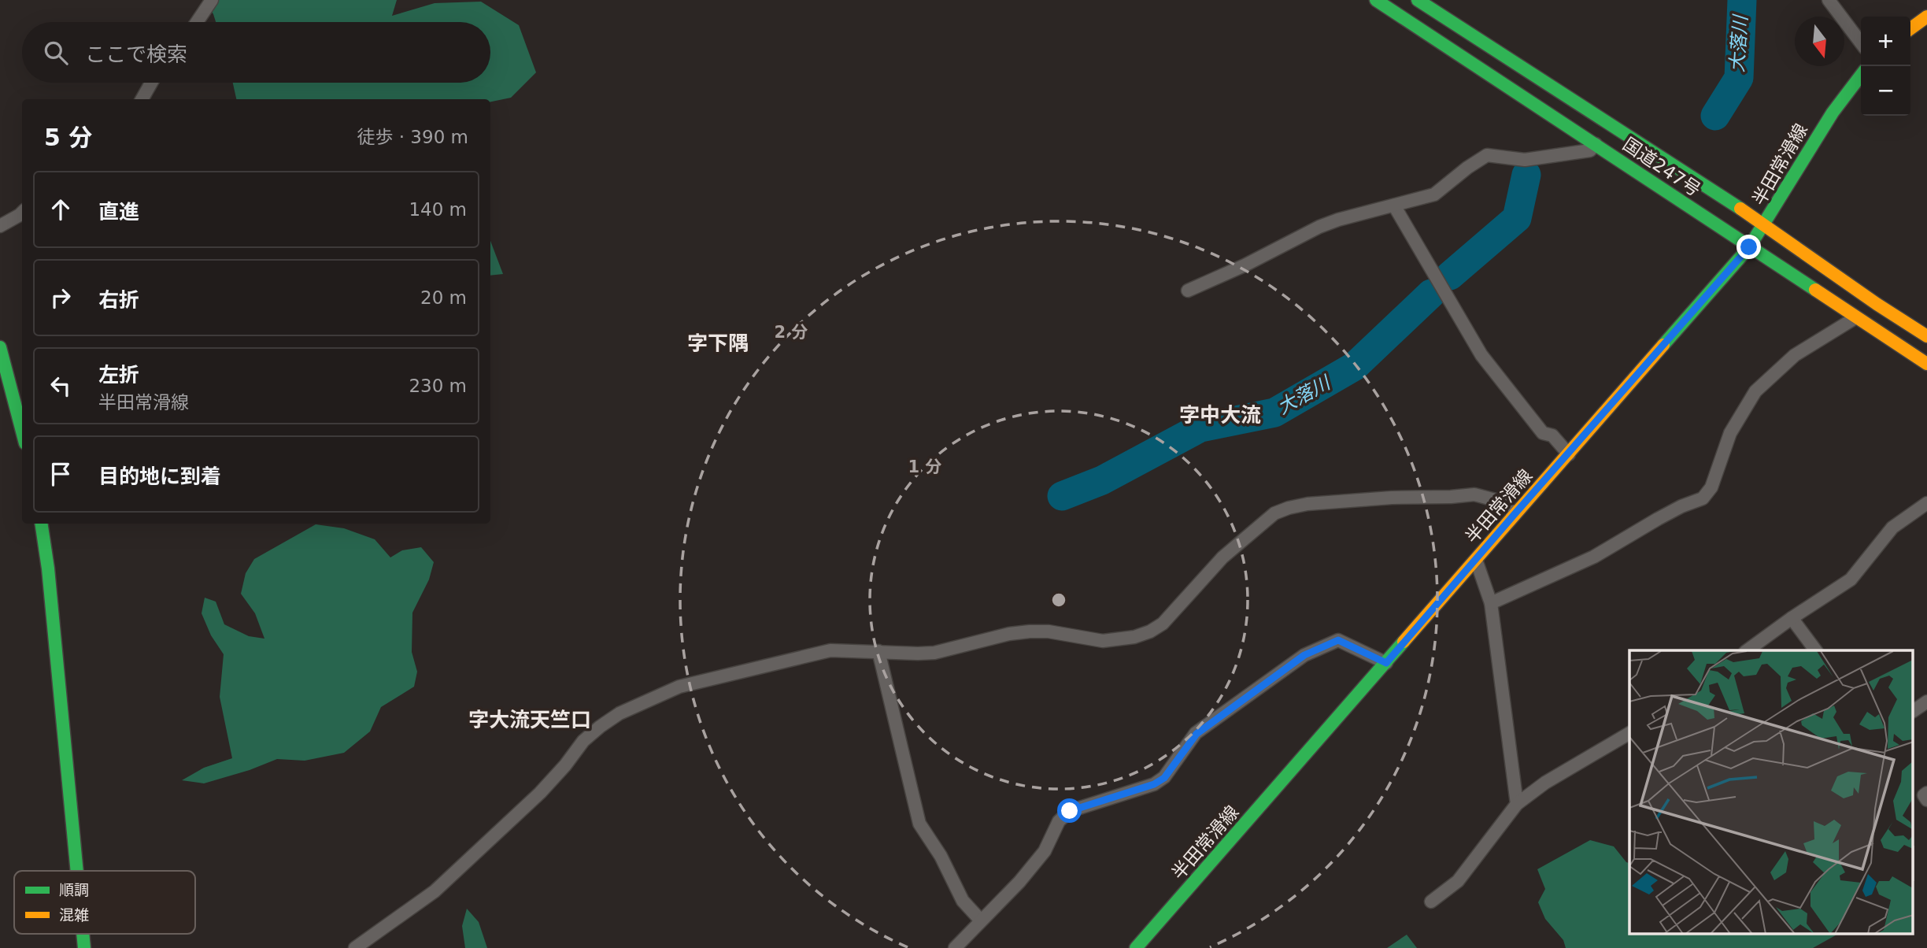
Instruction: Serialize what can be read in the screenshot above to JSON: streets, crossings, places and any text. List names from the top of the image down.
{
  "streets": {
    "main road": ["半田常滑線", "国道247号"]
  },
  "crossings": [
    ["半田常滑線", "国道247号"]
  ],
  "districts": ["字下隅", "字中大流", "字大流天竺口"],
  "water": ["大落川"],
  "legend": ["順調", "混雑"],
  "north": "bottom",
  "page": {
    "map_buttons": ["+", "−"],
    "search": "ここで検索",
    "heading": ["5 分", "徒歩 · 390 m"],
    "list": [
      ["直進", "140 m"],
      ["右折", "20 m"],
      ["左折", "半田常滑線", "230 m"],
      "目的地に到着"
    ]
  },
  "rings": ["2 分", "1 分"]
}
